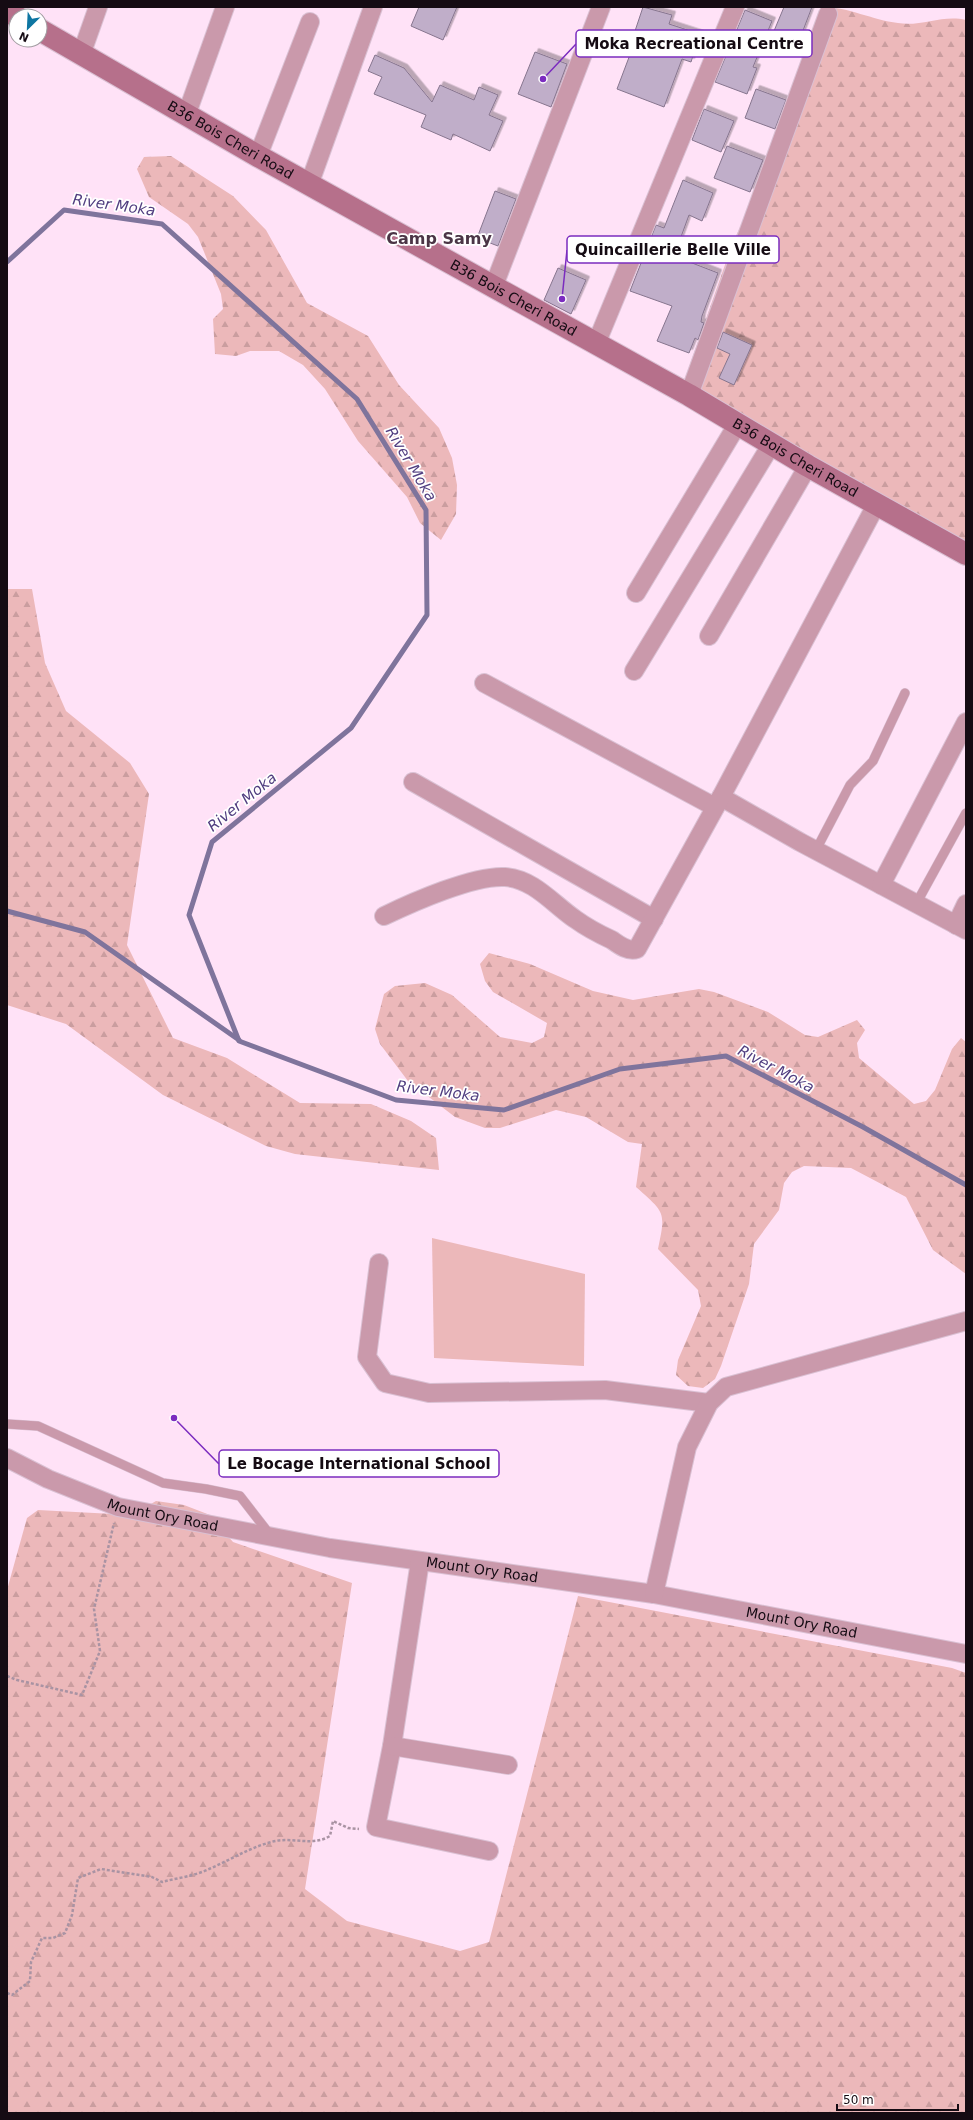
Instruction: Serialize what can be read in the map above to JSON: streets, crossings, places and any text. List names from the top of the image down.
{
  "streets": {
    "main road": ["B36 Bois Cheri Road"],
    "street": ["Mount Ory Road"]
  },
  "districts": ["Camp Samy"],
  "water": ["River Moka"],
  "places": ["Moka Recreational Centre", "Quincaillerie Belle Ville", "Le Bocage International School"],
  "scale_bar": "50 m",
  "north": "bottom left"
}
